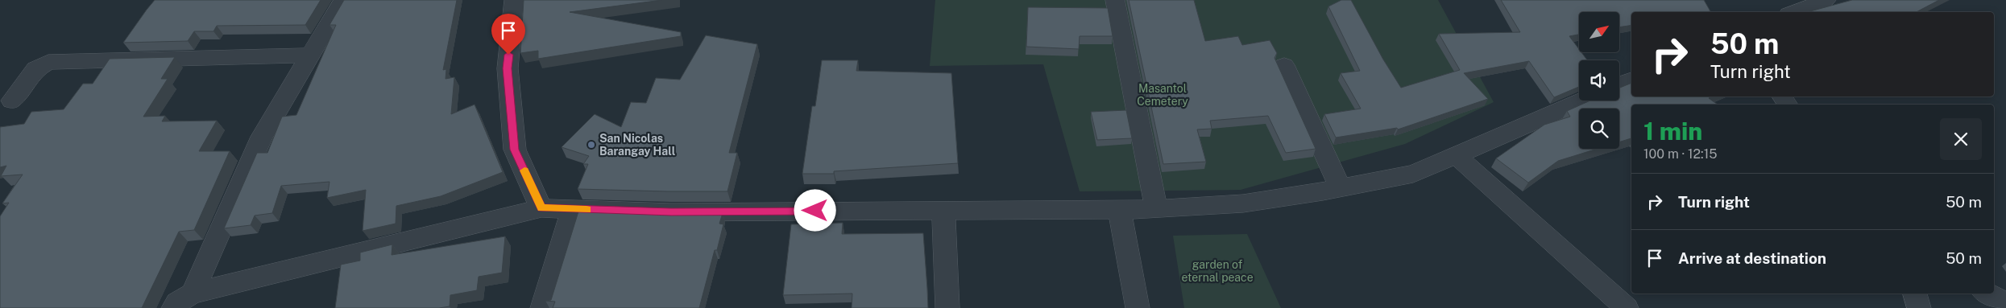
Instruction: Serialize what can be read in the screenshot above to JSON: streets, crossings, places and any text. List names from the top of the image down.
{
  "parks": ["Masantol Cemetery", "garden of eternal peace"],
  "places": ["San Nicolas Barangay Hall"],
  "north": "top right",
  "page": {
    "turn": ["50 m", "Turn right"],
    "heading": ["1 min", "100 m · 12:15"],
    "list": [
      {
        "name": "Turn right",
        "value": "50 m"
      },
      {
        "name": "Arrive at destination",
        "value": "50 m"
      }
    ]
  }
}
